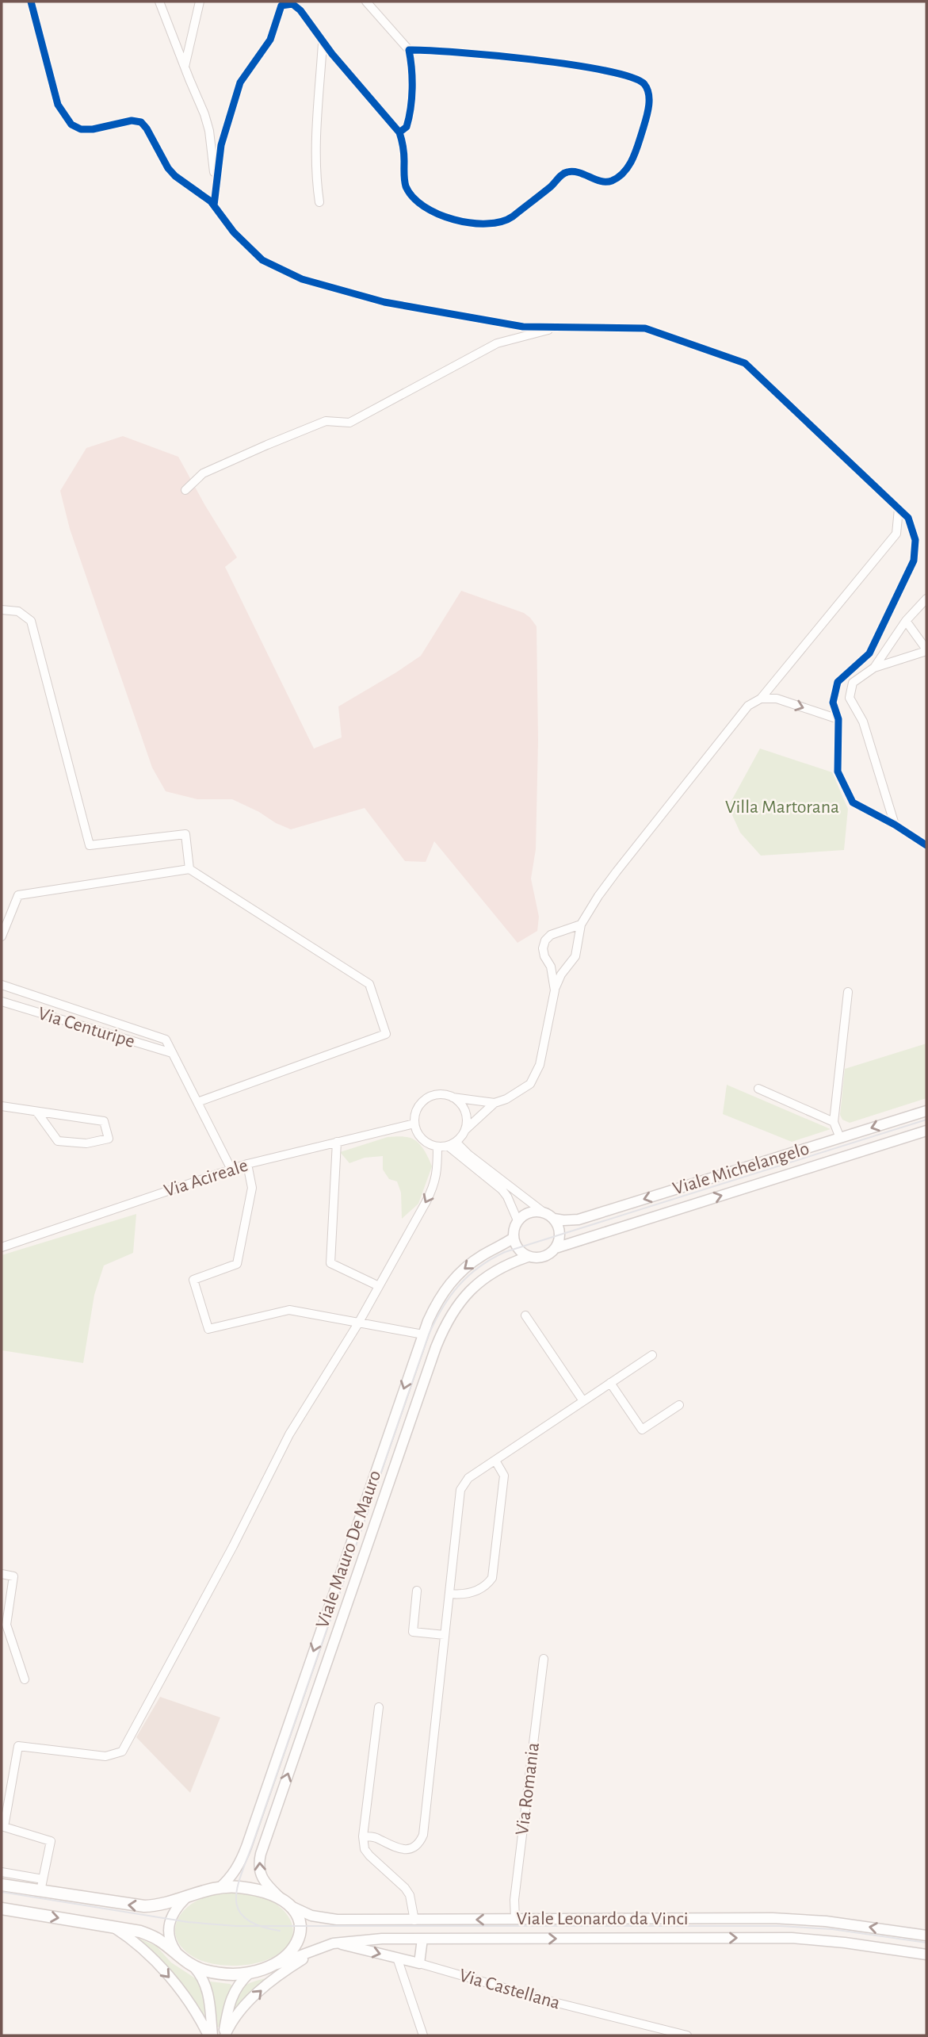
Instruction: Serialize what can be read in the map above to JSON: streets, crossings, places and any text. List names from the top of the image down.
{
  "streets": {
    "main road": ["Viale Leonardo da Vinci"],
    "street": [
      "Via Centuripe",
      "Viale Michelangelo",
      "Via Acireale",
      "Viale Mauro De Mauro",
      "Via Romania",
      "Via Castellana"
    ]
  },
  "crossings": [
    ["Viale Michelangelo", "Viale Mauro De Mauro"],
    ["Viale Mauro De Mauro", "Viale Leonardo da Vinci"],
    ["Via Romania", "Viale Leonardo da Vinci"],
    ["Viale Leonardo da Vinci", "Via Castellana"]
  ],
  "parks": ["Villa Martorana"]
}
